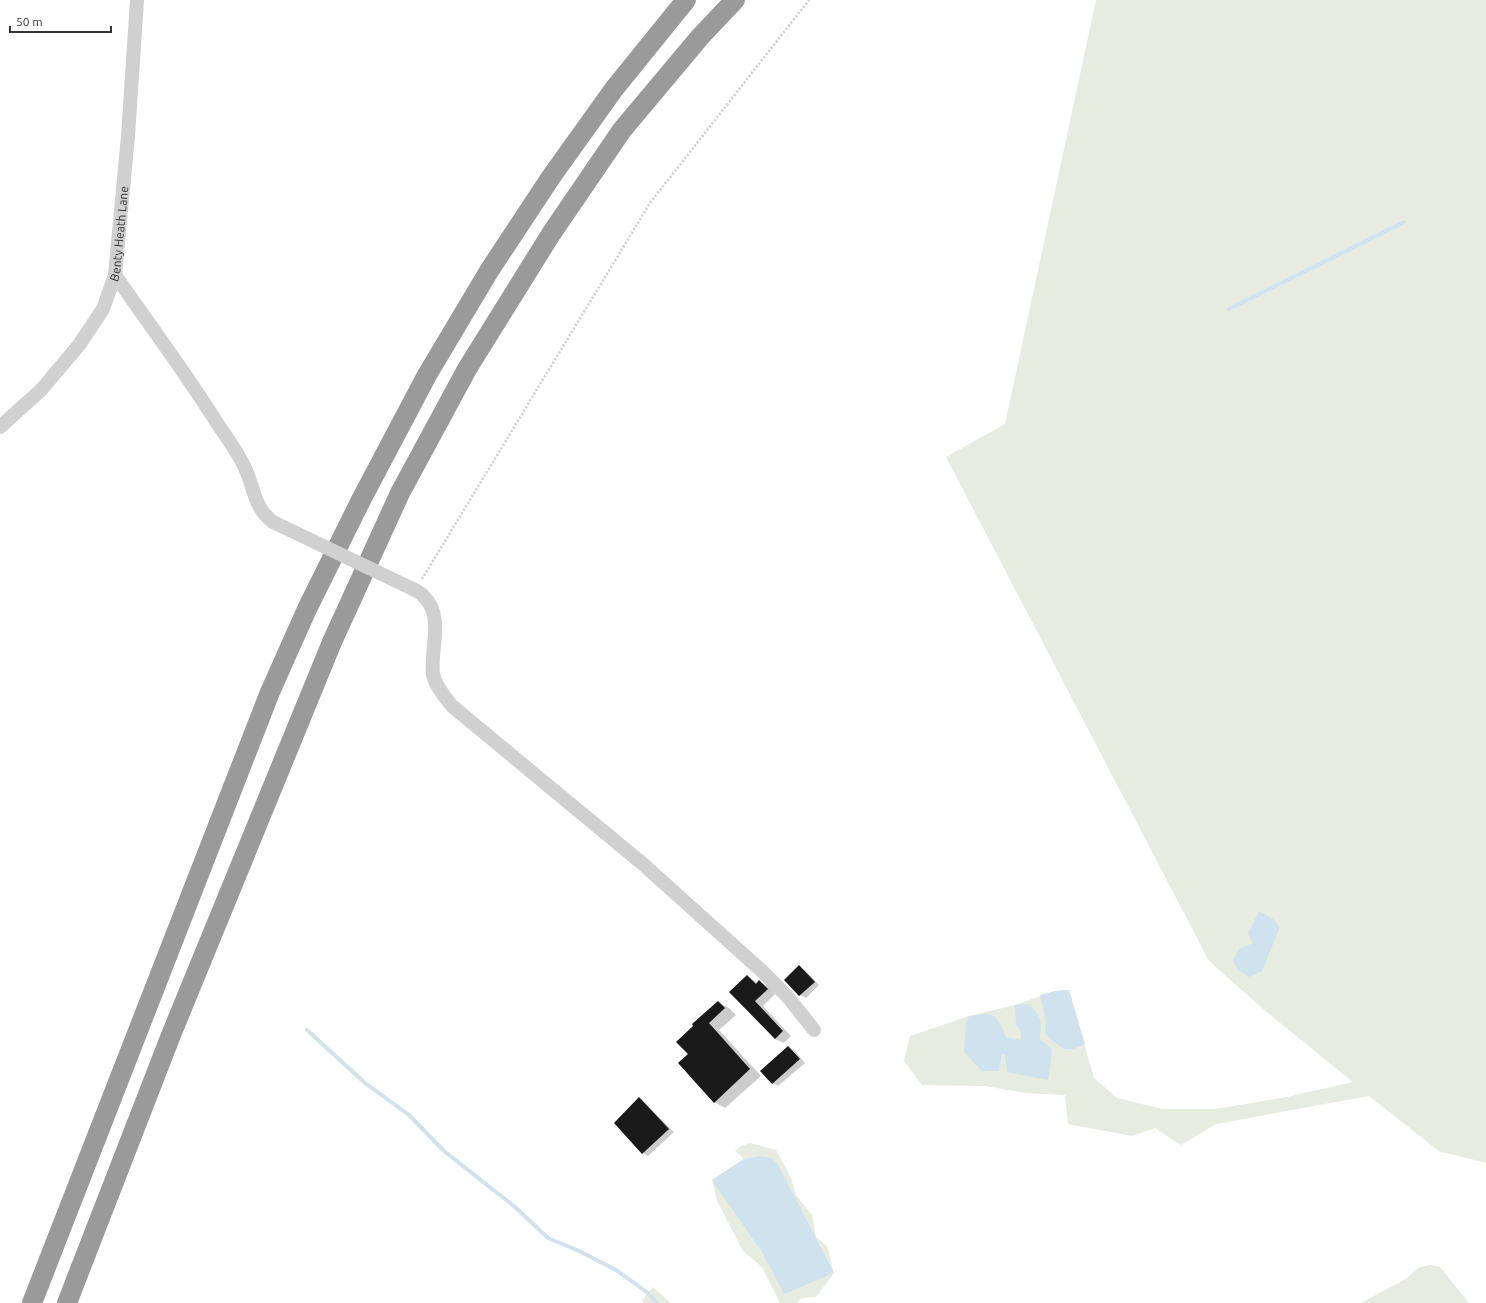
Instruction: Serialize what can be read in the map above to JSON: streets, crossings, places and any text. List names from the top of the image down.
{
  "streets": {
    "street": ["Benty Heath Lane"]
  },
  "scale_bar": "50 m"
}
